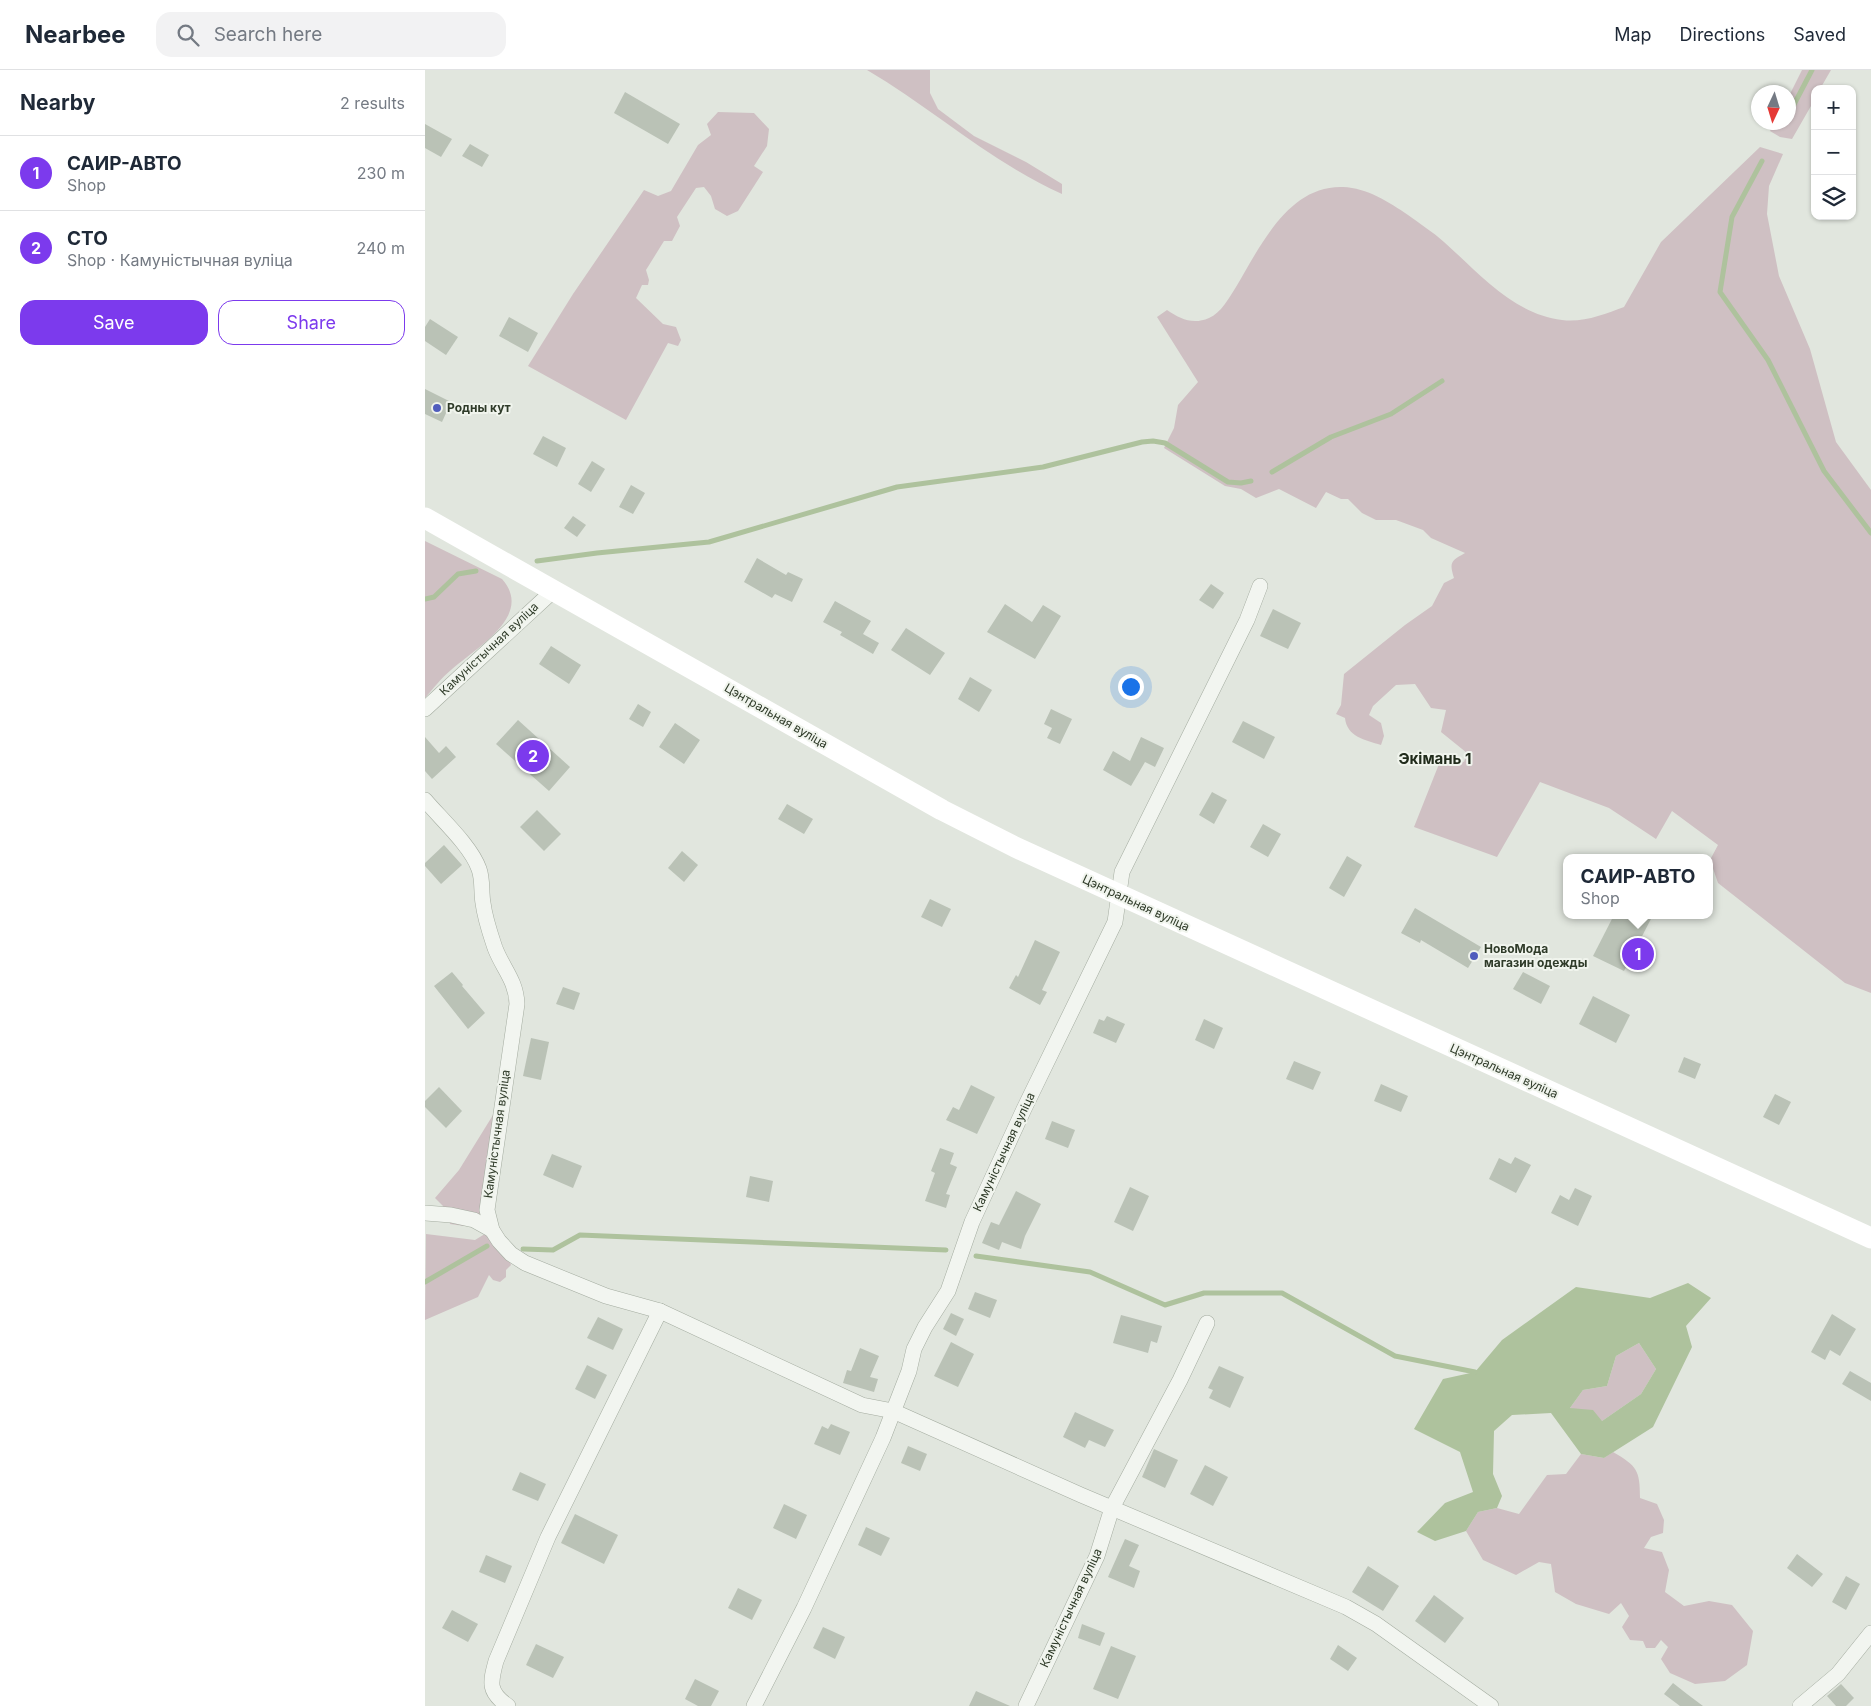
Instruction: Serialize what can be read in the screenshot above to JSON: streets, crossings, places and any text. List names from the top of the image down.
{
  "streets": {
    "main road": ["Цэнтральная вуліца"],
    "street": ["Камуністычная вуліца"]
  },
  "crossings": [
    ["Камуністычная вуліца", "Цэнтральная вуліца"]
  ],
  "districts": ["Экімань 1"],
  "places": ["Родны кут", "НовоМода магазин одежды"],
  "north": "bottom",
  "page": {
    "header": "Nearbee",
    "search": "Search here",
    "nav": ["Map", "Directions", "Saved"],
    "heading": ["Nearby", "2 results"],
    "map_buttons": ["+", "−"],
    "list": [
      {
        "mark": "1",
        "name": "САИР-АВТО",
        "note": "Shop",
        "value": "230 m"
      },
      {
        "mark": "2",
        "name": "СТО",
        "note": "Shop · Камуністычная вуліца",
        "value": "240 m"
      }
    ],
    "buttons": ["Save", "Share"],
    "pins": ["2", "1"],
    "popup": ["САИР-АВТО", "Shop"]
  }
}
